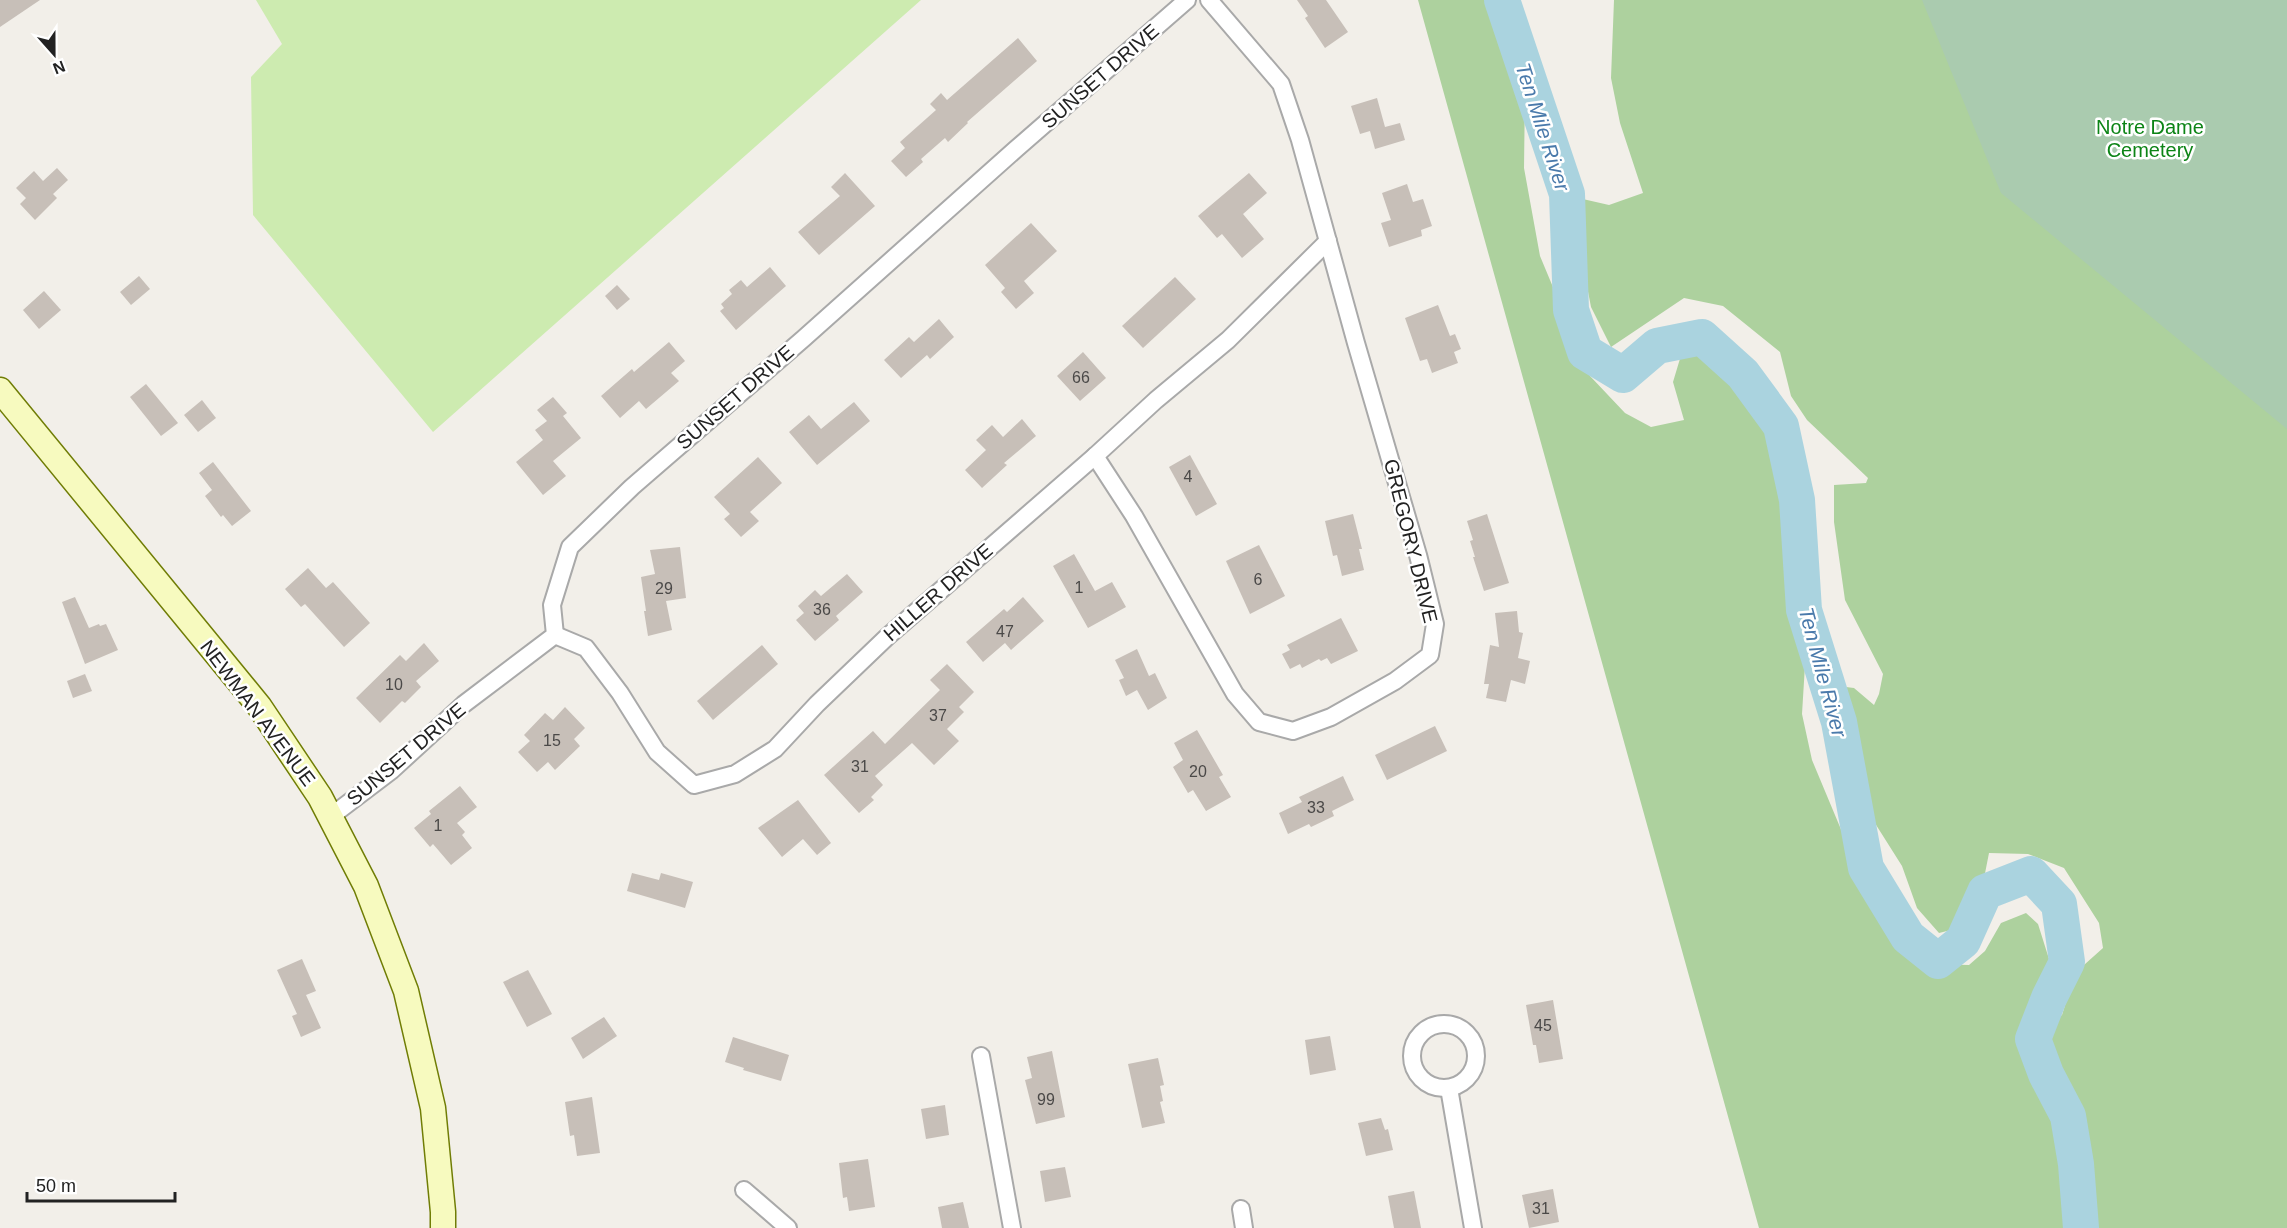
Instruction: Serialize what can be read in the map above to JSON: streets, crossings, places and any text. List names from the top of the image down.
{
  "streets": {
    "main road": ["NEWMAN AVENUE"],
    "street": ["SUNSET DRIVE", "GREGORY DRIVE", "HILLER DRIVE"]
  },
  "crossings": [
    ["SUNSET DRIVE", "HILLER DRIVE"],
    ["SUNSET DRIVE", "NEWMAN AVENUE"],
    ["GREGORY DRIVE", "HILLER DRIVE"]
  ],
  "water": ["Ten Mile River"],
  "parks": ["Notre Dame Cemetery"],
  "house_numbers": [
    "66",
    "4",
    "6",
    "1",
    "29",
    "36",
    "47",
    "10",
    "37",
    "15",
    "31",
    "20",
    "33",
    "1",
    "45",
    "99",
    "31"
  ],
  "scale_bar": "50 m",
  "north": "bottom"
}
